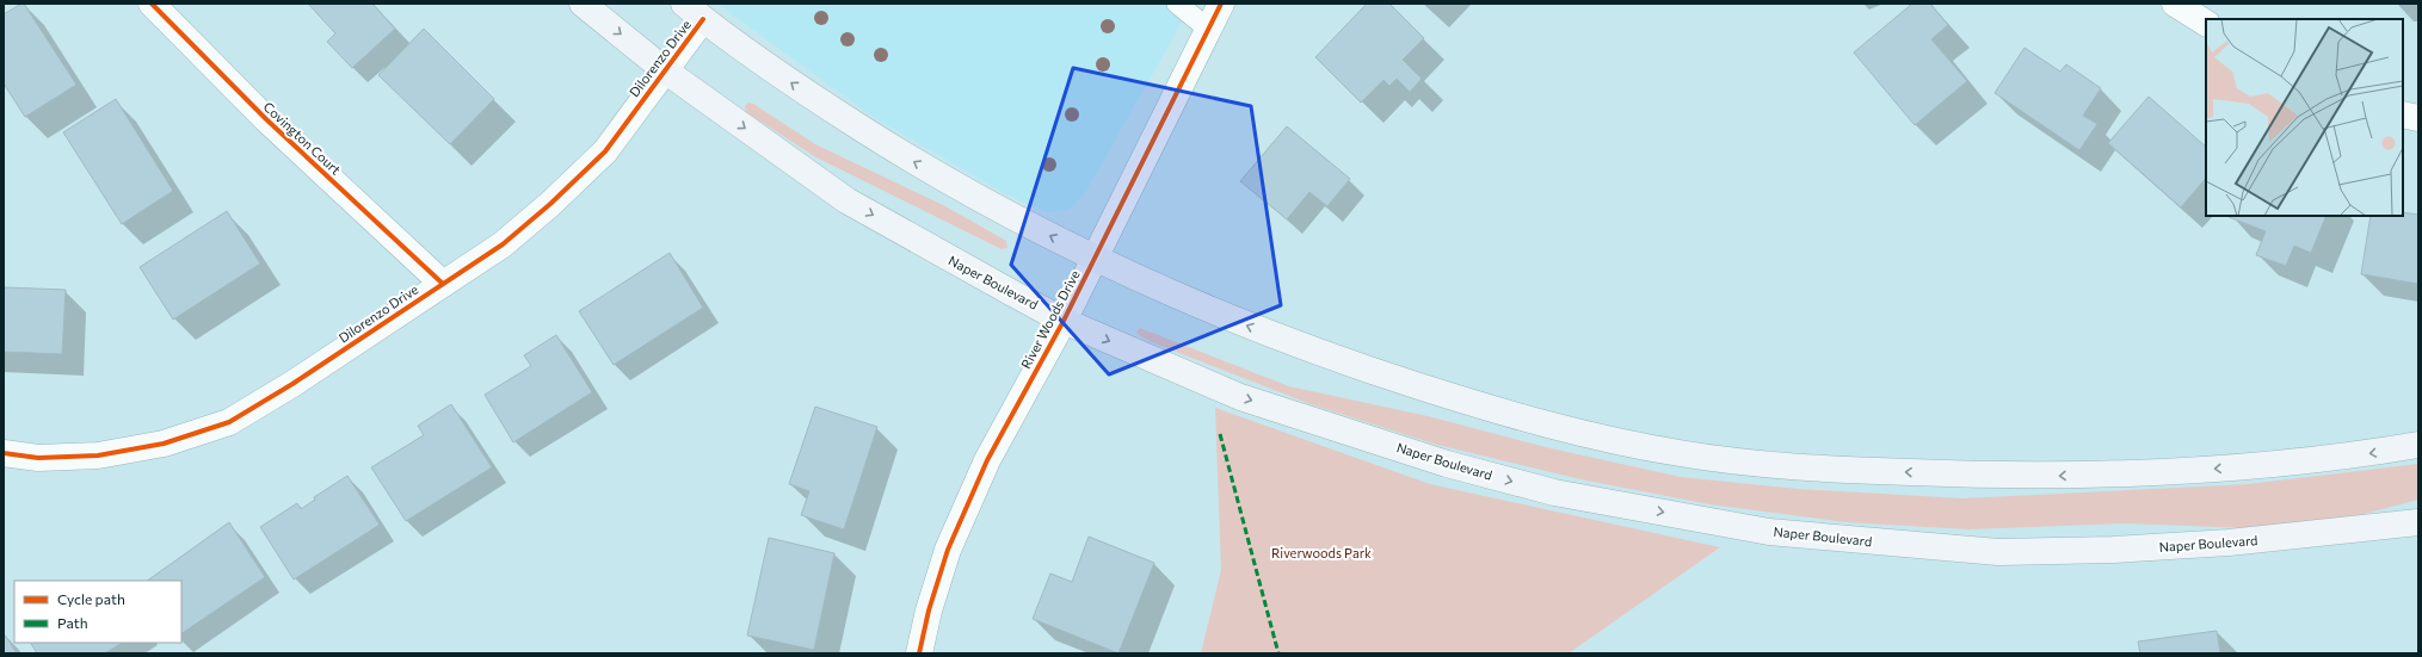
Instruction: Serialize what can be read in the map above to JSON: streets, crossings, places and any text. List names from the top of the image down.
{
  "streets": {
    "main road": ["Naper Boulevard"],
    "street": ["Dilorenzo Drive", "Covington Court", "River Woods Drive"]
  },
  "crossings": [
    ["Dilorenzo Drive", "Covington Court"],
    ["Dilorenzo Drive", "Naper Boulevard"],
    ["Naper Boulevard", "River Woods Drive"]
  ],
  "parks": ["Riverwoods Park"],
  "legend": ["Cycle path", "Path"]
}
